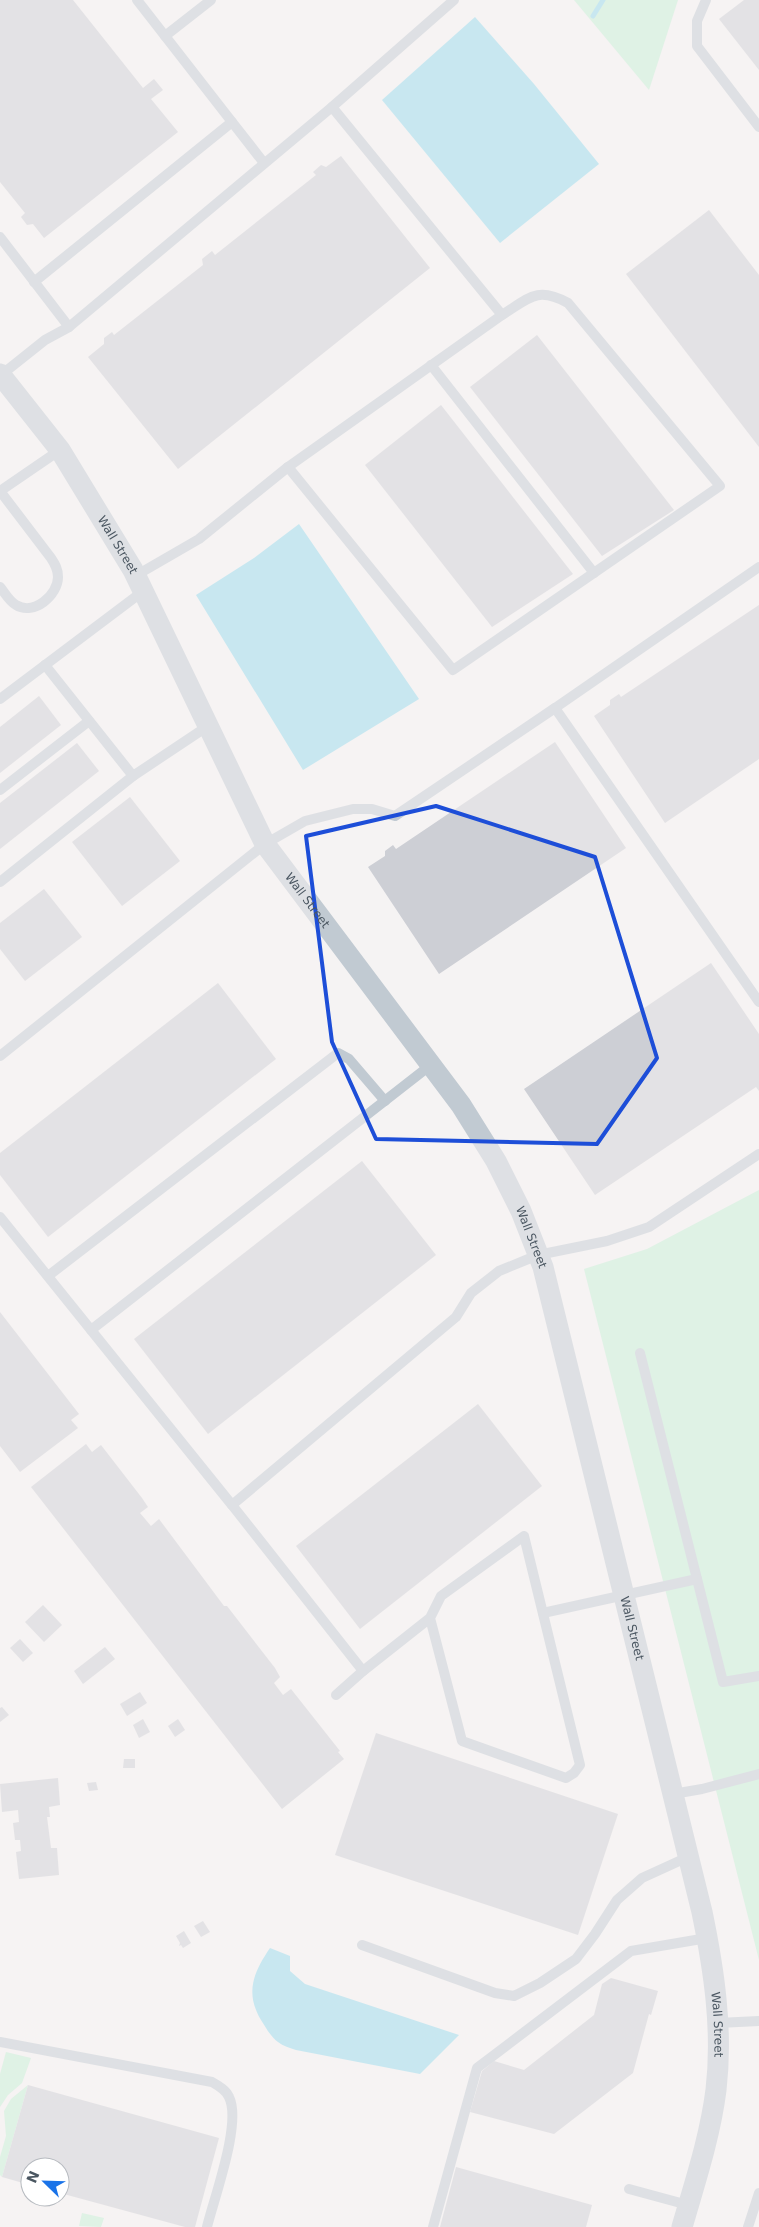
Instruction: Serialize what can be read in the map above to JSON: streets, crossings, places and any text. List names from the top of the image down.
{
  "streets": {
    "street": ["Wall Street"]
  },
  "north": "top left"
}
